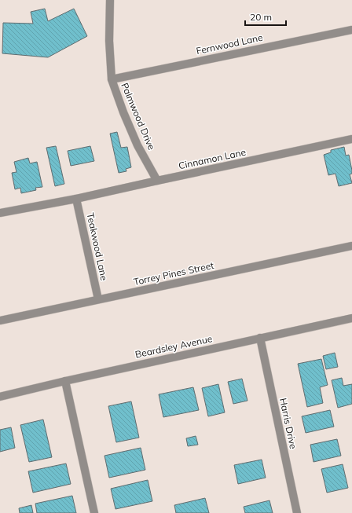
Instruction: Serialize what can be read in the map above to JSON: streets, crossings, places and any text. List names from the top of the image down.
{
  "streets": {
    "street": [
      "Fernwood Lane",
      "Palmwood Drive",
      "Cinnamon Lane",
      "Teakwood Lane",
      "Torrey Pines Street",
      "Beardsley Avenue",
      "Harris Drive"
    ]
  },
  "crossings": [
    ["Fernwood Lane", "Palmwood Drive"],
    ["Palmwood Drive", "Cinnamon Lane"],
    ["Cinnamon Lane", "Teakwood Lane"],
    ["Teakwood Lane", "Torrey Pines Street"],
    ["Beardsley Avenue", "Harris Drive"]
  ],
  "scale_bar": "20 m"
}
